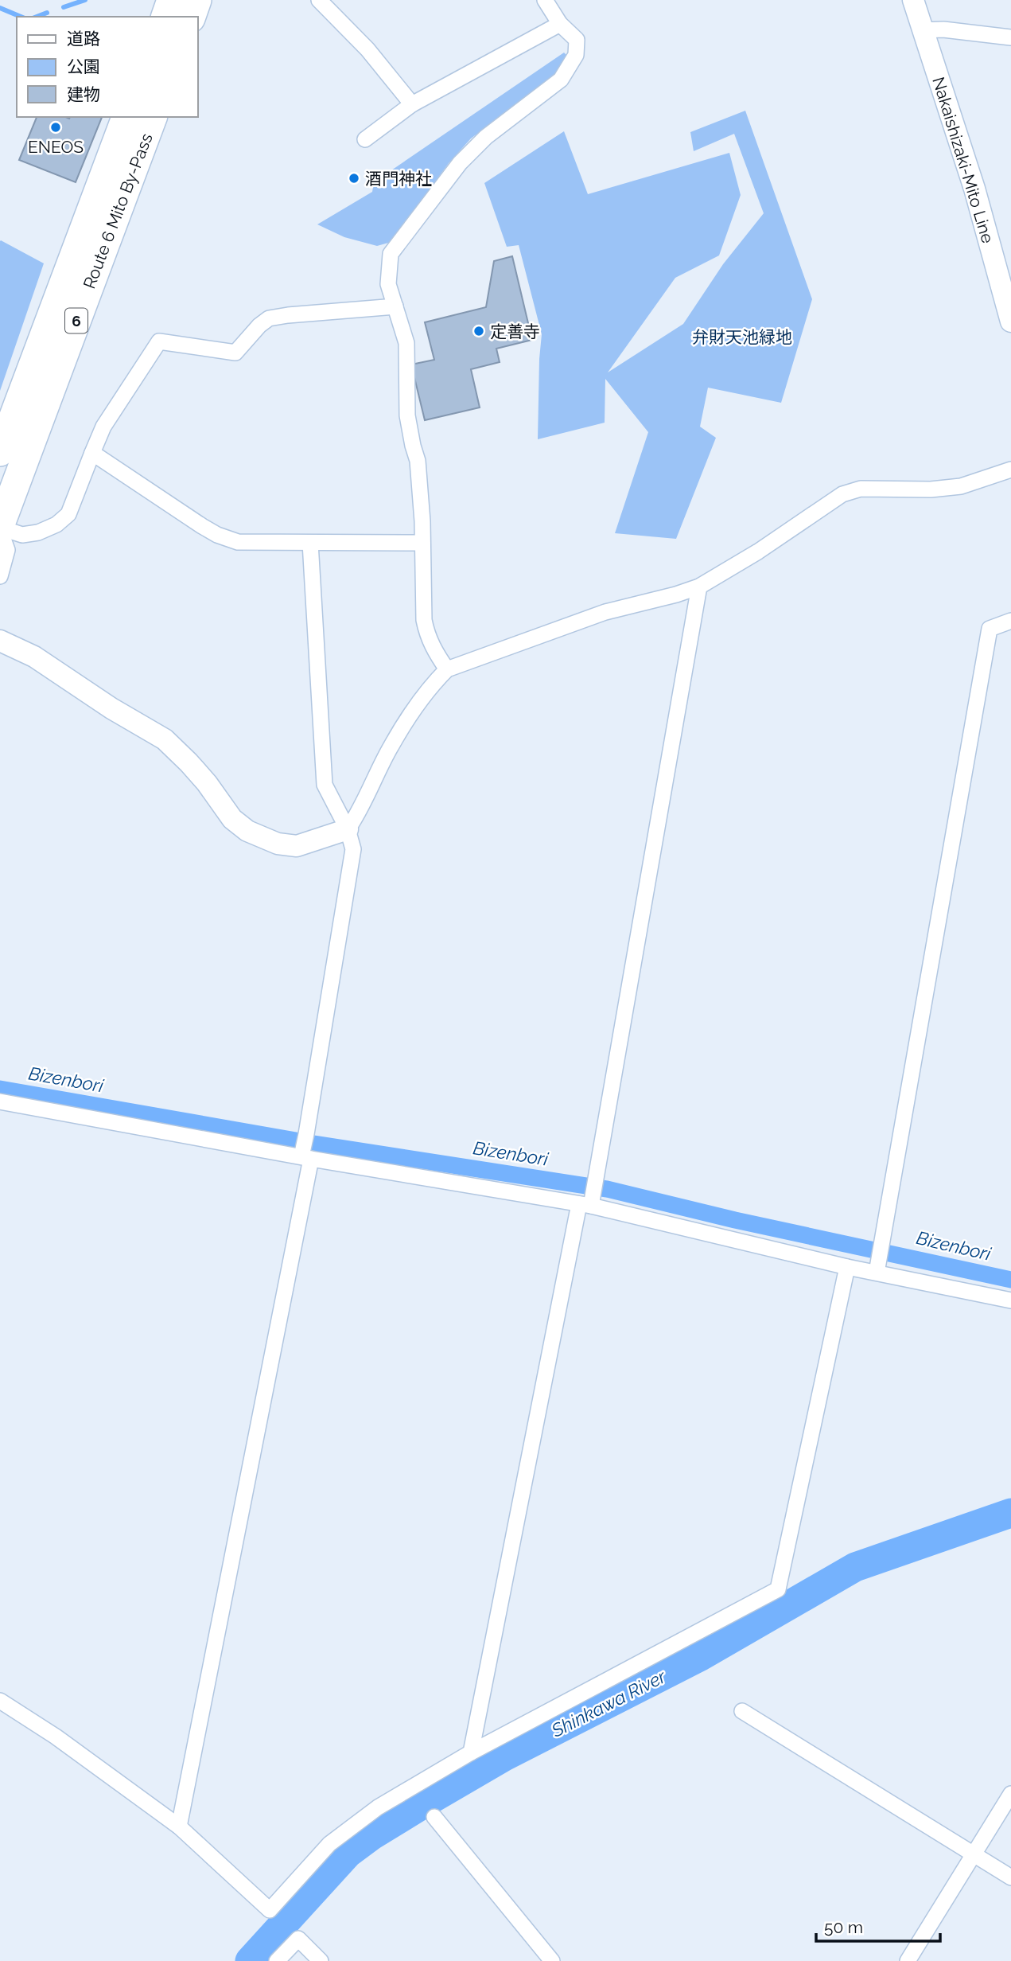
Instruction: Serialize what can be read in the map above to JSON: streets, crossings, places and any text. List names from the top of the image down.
{
  "streets": {
    "highway": ["Route 6 Mito By-Pass", "6"],
    "street": ["Nakaishizaki-Mito Line"]
  },
  "water": ["Bizenbori", "Shinkawa River"],
  "parks": ["弁財天池緑地"],
  "places": ["ENEOS", "酒門神社", "定善寺"],
  "legend": ["道路", "公園", "建物"],
  "scale_bar": "50 m"
}
